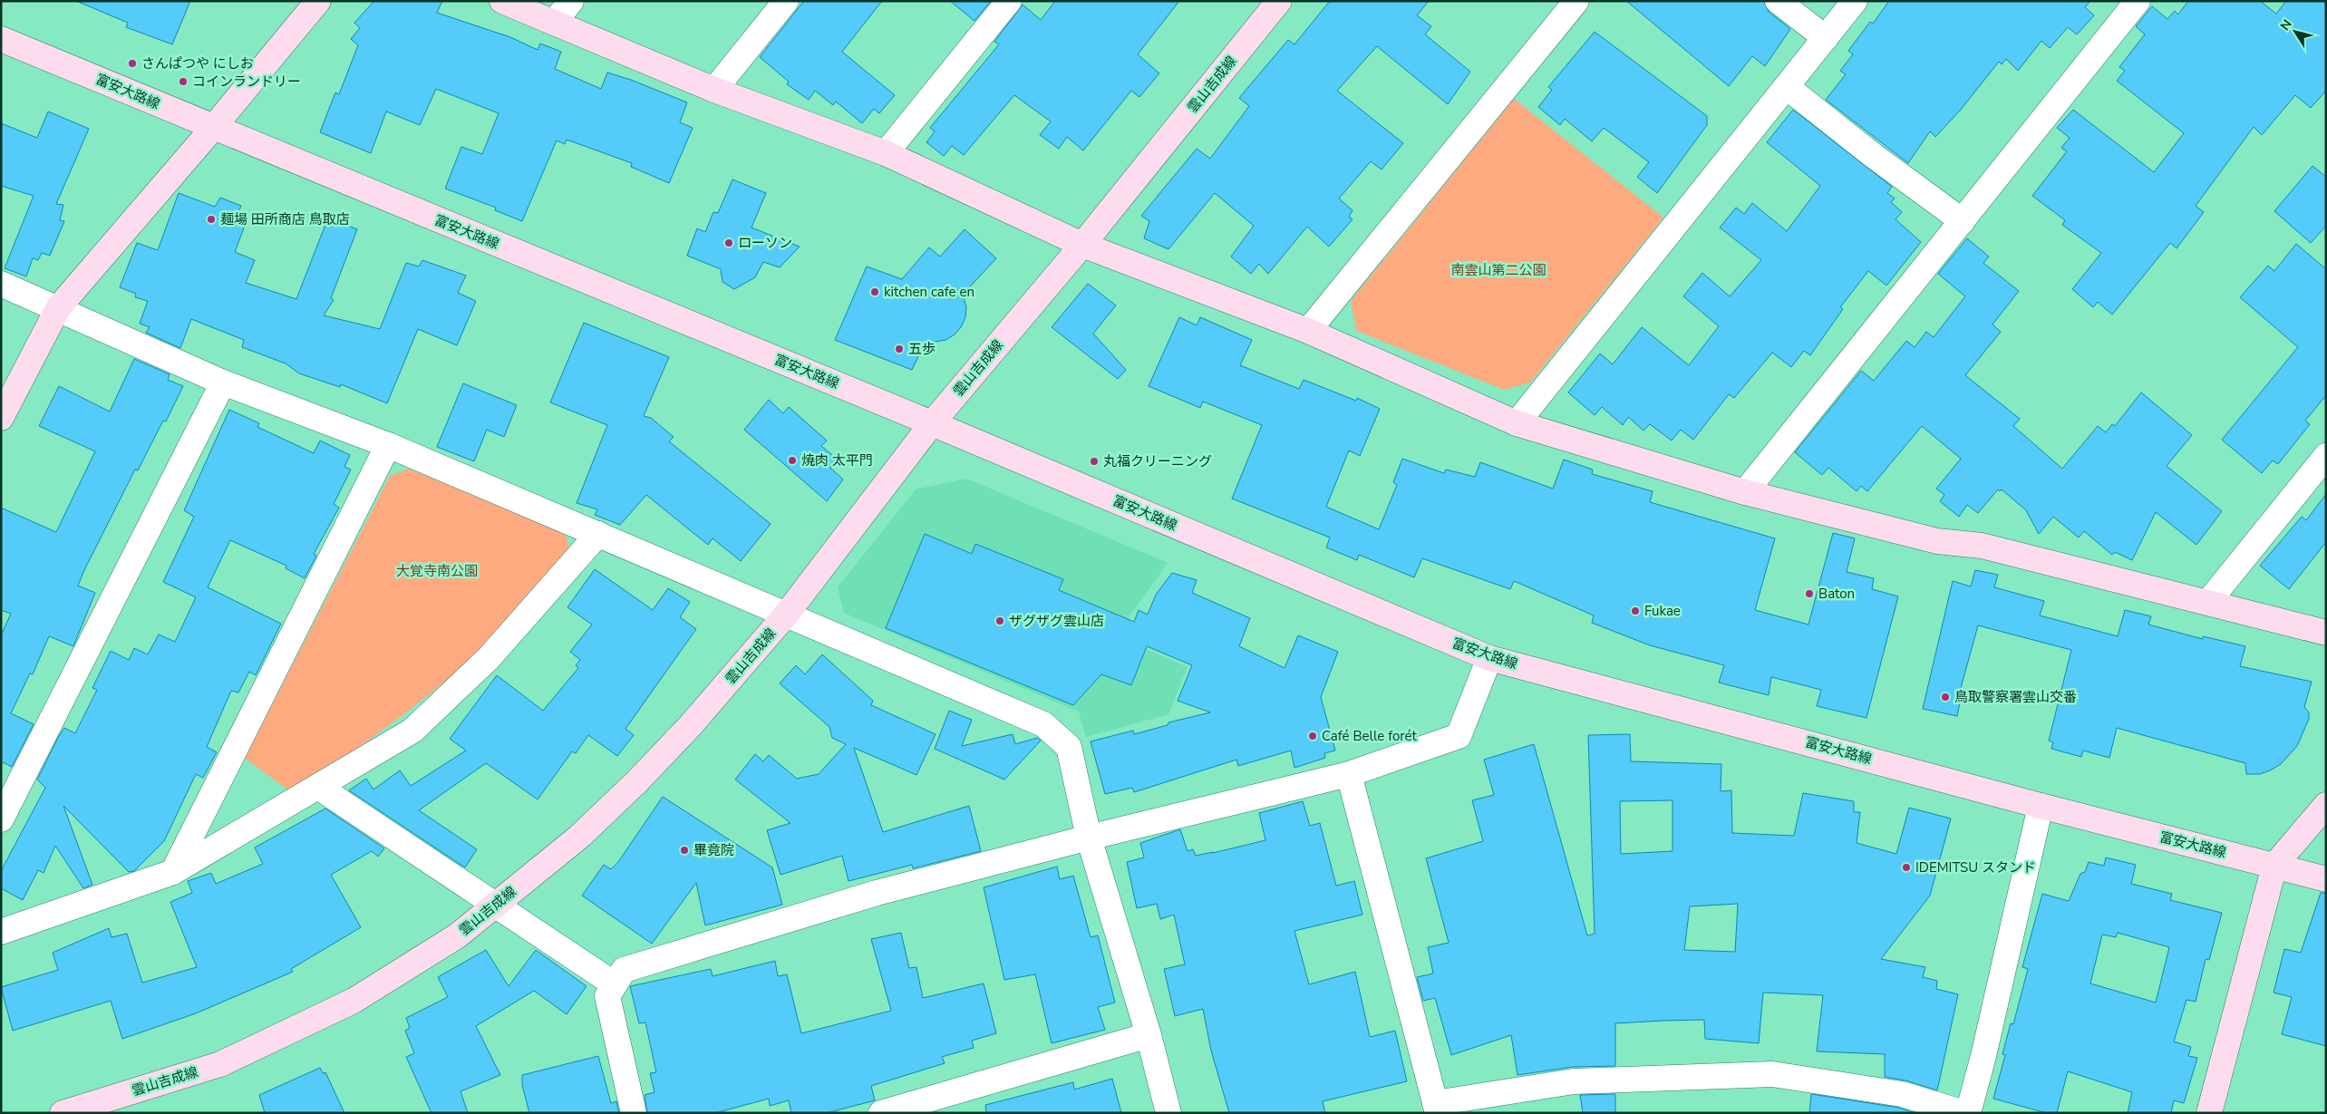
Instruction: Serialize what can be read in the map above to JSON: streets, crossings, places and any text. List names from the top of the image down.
{
  "streets": {
    "street": ["雲山吉成線", "富安大路線"]
  },
  "crossings": [
    ["雲山吉成線", "富安大路線"]
  ],
  "parks": ["南雲山第二公園", "大覚寺南公園"],
  "places": [
    "さんぱつや にしお",
    "コインランドリー",
    "麺場 田所商店 鳥取店",
    "ローソン",
    "kitchen cafe en",
    "五歩",
    "焼肉 太平門",
    "丸福クリーニング",
    "Baton",
    "Fukae",
    "ザグザグ雲山店",
    "鳥取警察署雲山交番",
    "Café Belle forét",
    "畢竟院",
    "IDEMITSU スタンド"
  ],
  "north": "top left"
}
